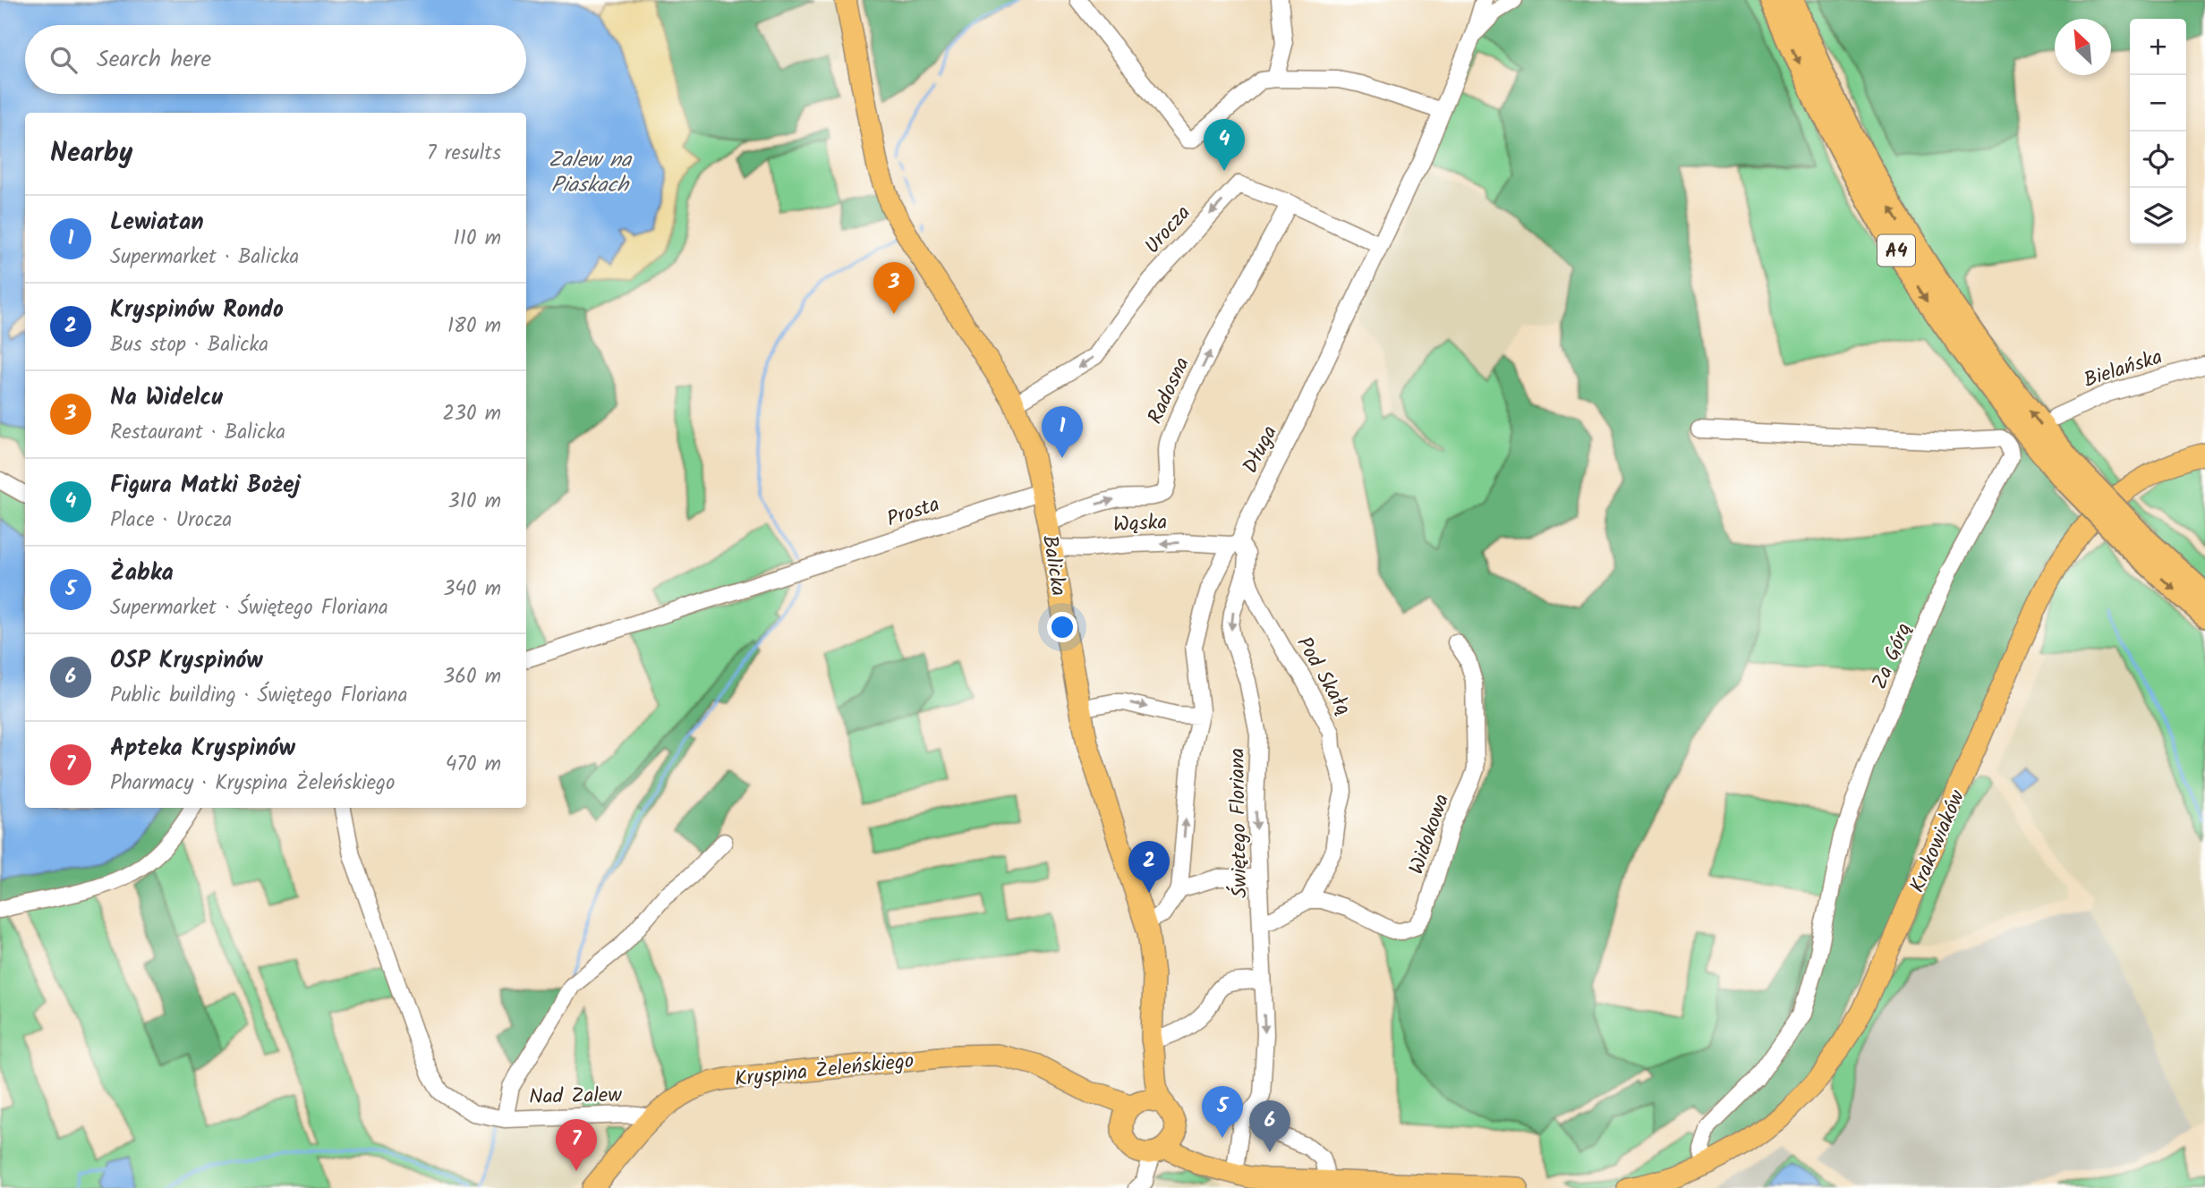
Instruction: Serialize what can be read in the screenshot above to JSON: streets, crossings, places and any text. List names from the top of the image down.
{
  "streets": {
    "highway": ["A4"],
    "main road": ["Balicka", "Krakowiaków", "Kryspina Żeleńskiego"],
    "street": [
      "Urocza",
      "Bielańska",
      "Radosna",
      "Długa",
      "Prosta",
      "Wąska",
      "Za Górą",
      "Pod Skałą",
      "Świętego Floriana",
      "Widokowa",
      "Nad Zalew"
    ]
  },
  "crossings": [
    ["Urocza", "Radosna"],
    ["Urocza", "Długa"],
    ["Urocza", "Balicka"],
    ["Radosna", "Balicka"],
    ["Długa", "Wąska"],
    ["Prosta", "Balicka"],
    ["Wąska", "Balicka"],
    ["Balicka", "Kryspina Żeleńskiego"],
    ["Za Górą", "Krakowiaków"],
    ["Pod Skałą", "Świętego Floriana"],
    ["Pod Skałą", "Widokowa"],
    ["Kryspina Żeleńskiego", "Nad Zalew"]
  ],
  "one_way": [
    "Urocza",
    "Radosna",
    "Wąska",
    "Świętego Floriana"
  ],
  "water": ["Zalew na Piaskach"],
  "north": "top left",
  "page": {
    "map_buttons": ["+", "−"],
    "search": "Search here",
    "heading": ["Nearby", "7 results"],
    "pins": [
      "4",
      "3",
      "1",
      "2",
      "5",
      "6",
      "7"
    ],
    "list": [
      {
        "mark": "1",
        "name": "Lewiatan",
        "note": "Supermarket · Balicka",
        "value": "110 m"
      },
      {
        "mark": "2",
        "name": "Kryspinów Rondo",
        "note": "Bus stop · Balicka",
        "value": "180 m"
      },
      {
        "mark": "3",
        "name": "Na Widelcu",
        "note": "Restaurant · Balicka",
        "value": "230 m"
      },
      {
        "mark": "4",
        "name": "Figura Matki Bożej",
        "note": "Place · Urocza",
        "value": "310 m"
      },
      {
        "mark": "5",
        "name": "Żabka",
        "note": "Supermarket · Świętego Floriana",
        "value": "340 m"
      },
      {
        "mark": "6",
        "name": "OSP Kryspinów",
        "note": "Public building · Świętego Floriana",
        "value": "360 m"
      },
      {
        "mark": "7",
        "name": "Apteka Kryspinów",
        "note": "Pharmacy · Kryspina Żeleńskiego",
        "value": "470 m"
      }
    ]
  }
}
